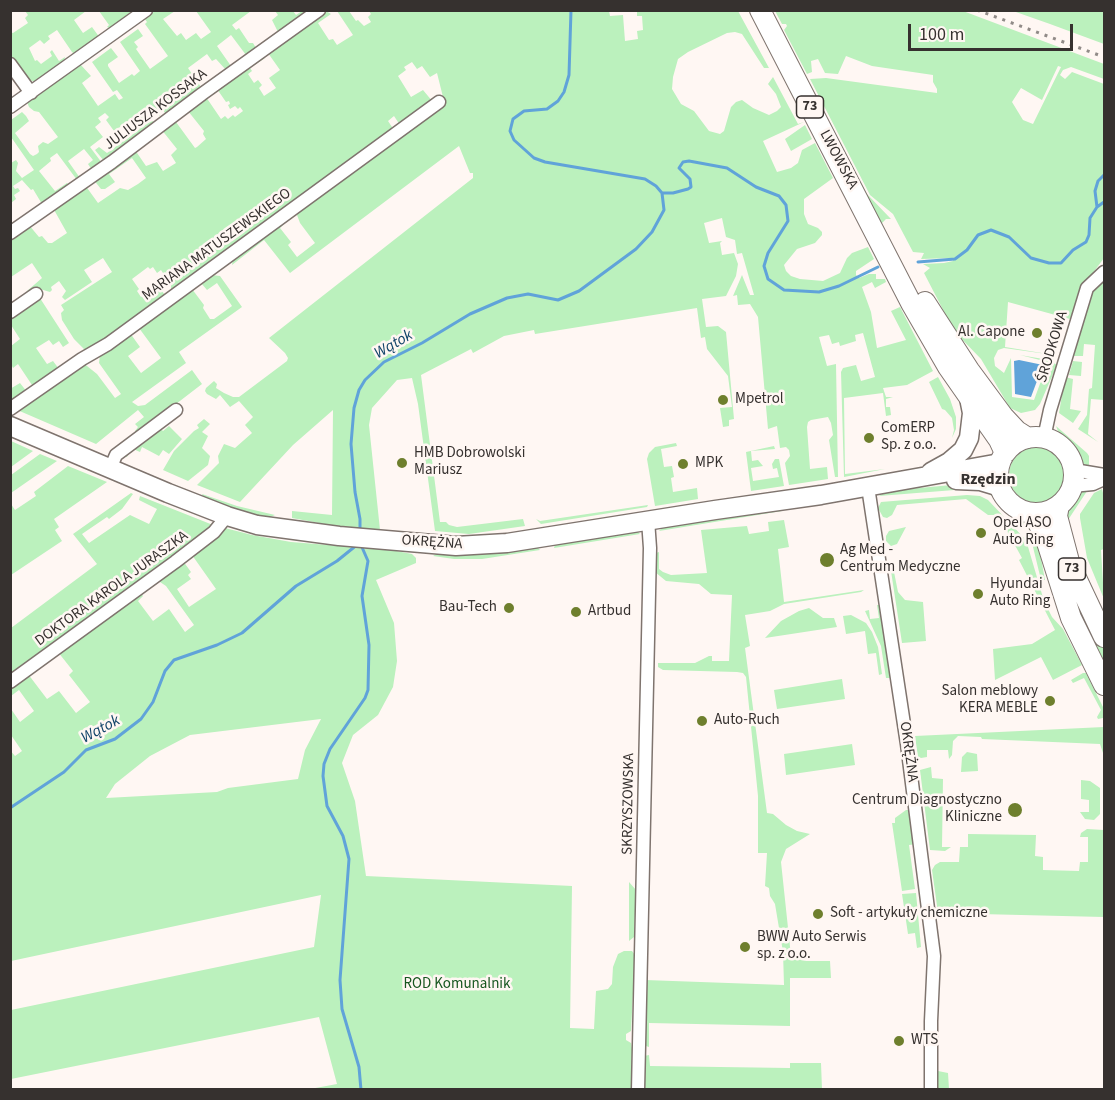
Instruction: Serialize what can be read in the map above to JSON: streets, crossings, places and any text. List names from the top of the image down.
{
  "streets": {
    "main road": ["73", "LWOWSKA"],
    "street": [
      "JULIUSZA KOSSAKA",
      "MARIANA MATUSZEWSKIEGO",
      "ŚRODKOWA",
      "OKRĘŻNA",
      "DOKTORA KAROLA JURASZKA",
      "SKRZYSZOWSKA"
    ]
  },
  "crossings": [
    ["73", "LWOWSKA"],
    ["73", "ŚRODKOWA"],
    ["73", "OKRĘŻNA"],
    ["LWOWSKA", "ŚRODKOWA"],
    ["LWOWSKA", "OKRĘŻNA"],
    ["ŚRODKOWA", "OKRĘŻNA"],
    ["OKRĘŻNA", "DOKTORA KAROLA JURASZKA"],
    ["OKRĘŻNA", "SKRZYSZOWSKA"]
  ],
  "districts": ["Rzędzin"],
  "water": ["Wątok"],
  "parks": ["ROD Komunalnik"],
  "places": [
    "Al. Capone",
    "Mpetrol",
    "ComERP Sp. z o.o.",
    "HMB Dobrowolski Mariusz",
    "MPK",
    "Opel ASO Auto Ring",
    "Ag Med - Centrum Medyczne",
    "Hyundai Auto Ring",
    "Bau-Tech",
    "Artbud",
    "Salon meblowy KERA MEBLE",
    "Auto-Ruch",
    "Centrum Diagnostyczno Kliniczne",
    "Soft - artykuły chemiczne",
    "BWW Auto Serwis sp. z o.o.",
    "WTS"
  ],
  "scale_bar": "100 m"
}
